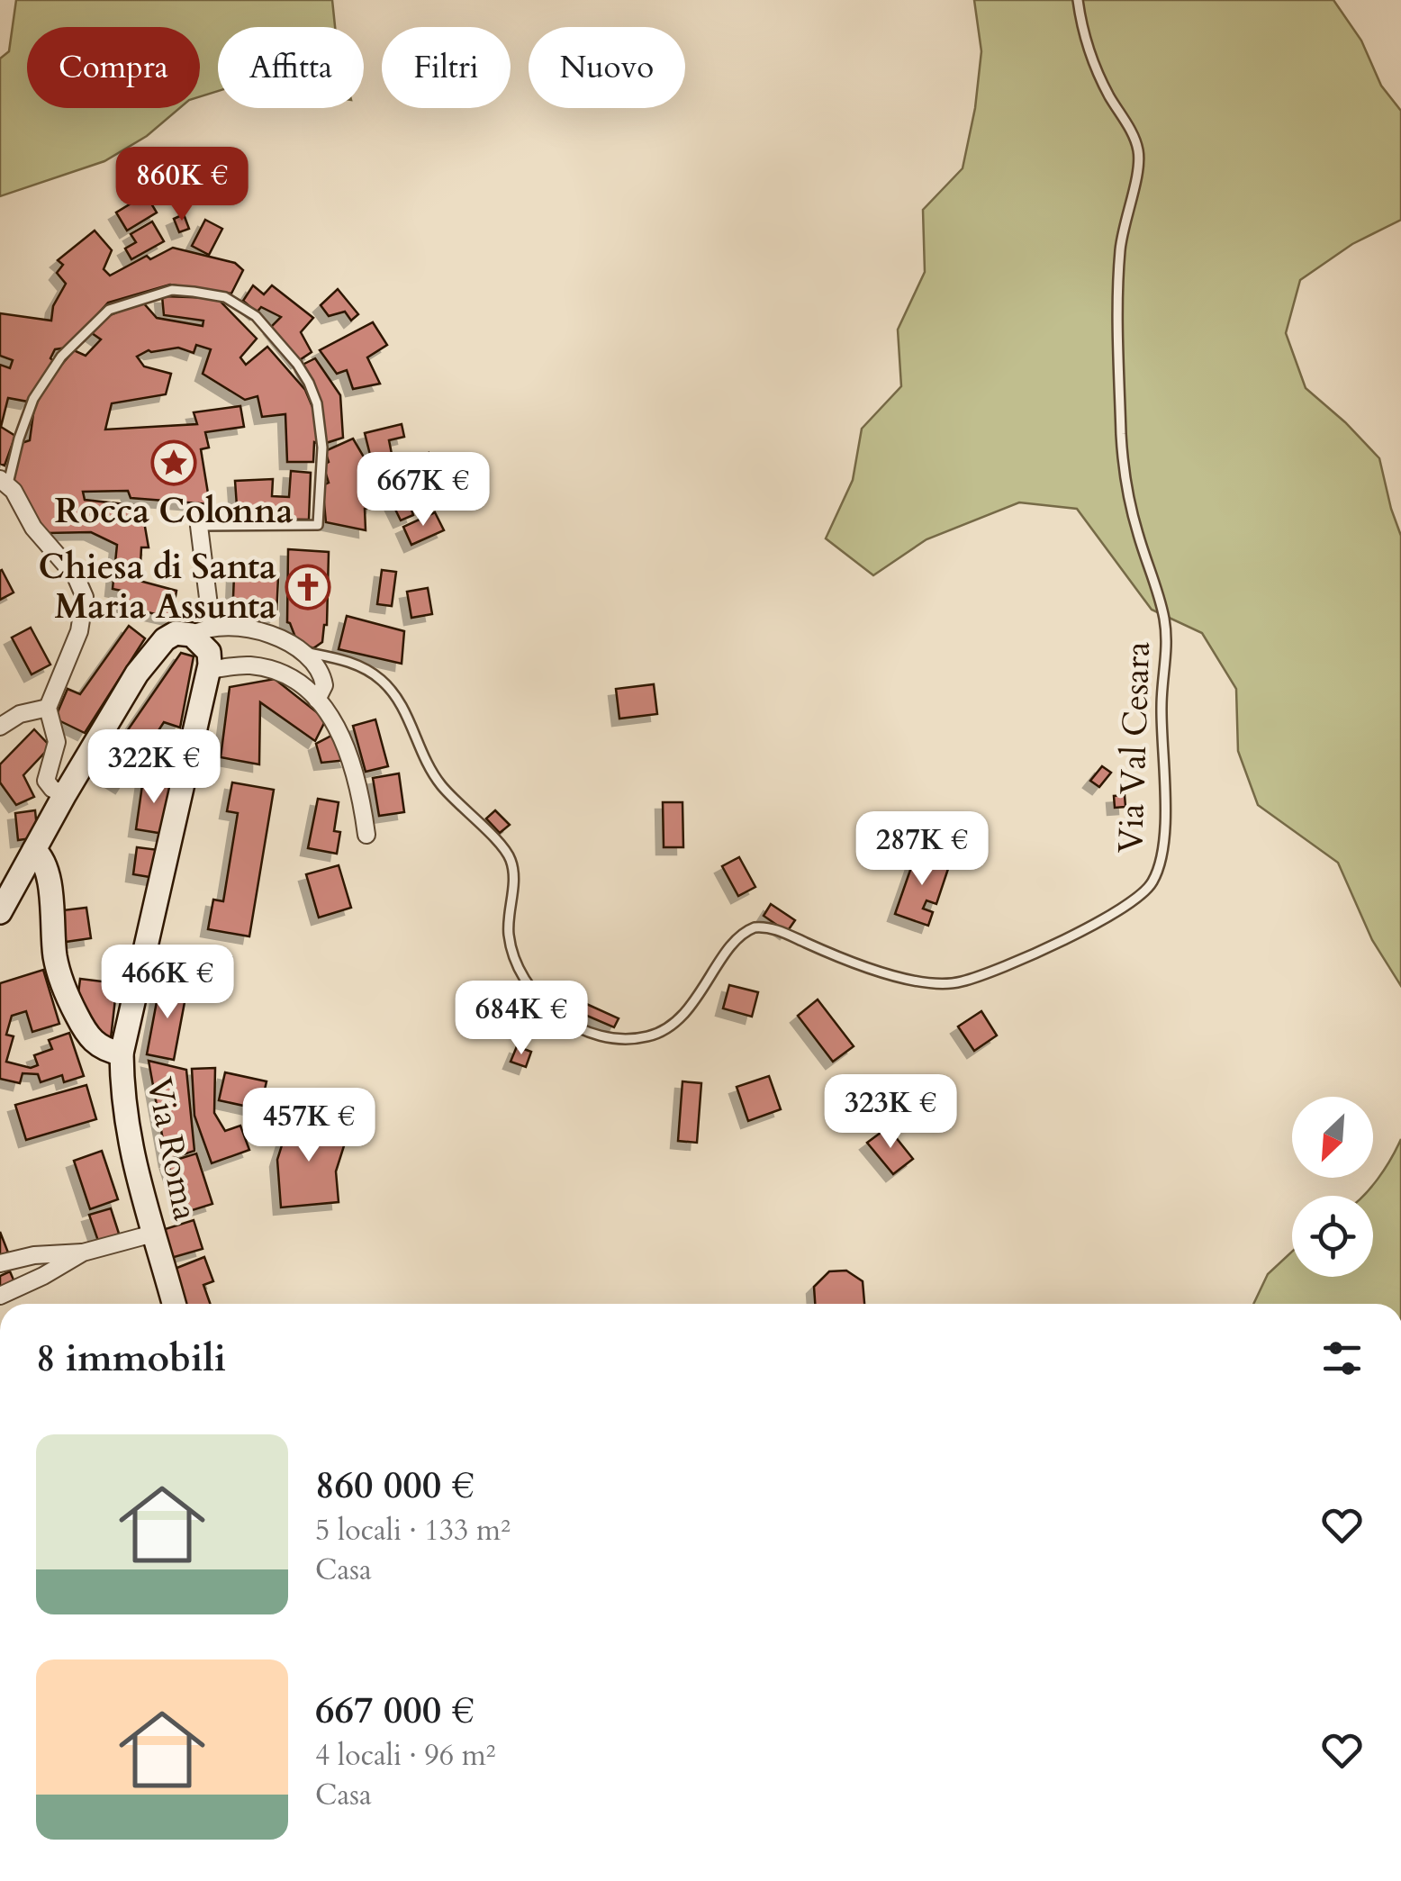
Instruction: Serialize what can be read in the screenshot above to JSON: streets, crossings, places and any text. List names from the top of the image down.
{
  "streets": {
    "main road": ["Via Roma"],
    "lane": ["Via Val Cesara"]
  },
  "places": {
    "place": ["Rocca Colonna"],
    "church": ["Chiesa di Santa Maria Assunta"]
  },
  "north": "bottom left",
  "page": {
    "chip": [
      "Compra",
      "Affitta",
      "Filtri",
      "Nuovo"
    ],
    "price": [
      "860K €",
      "667K €",
      "322K €",
      "287K €",
      "466K €",
      "684K €",
      "323K €",
      "457K €"
    ],
    "heading": "8 immobili",
    "list": [
      {
        "name": "860 000 €",
        "note": "5 locali · 133 m² · Casa"
      },
      {
        "name": "667 000 €",
        "note": "4 locali · 96 m² · Casa"
      }
    ]
  }
}
